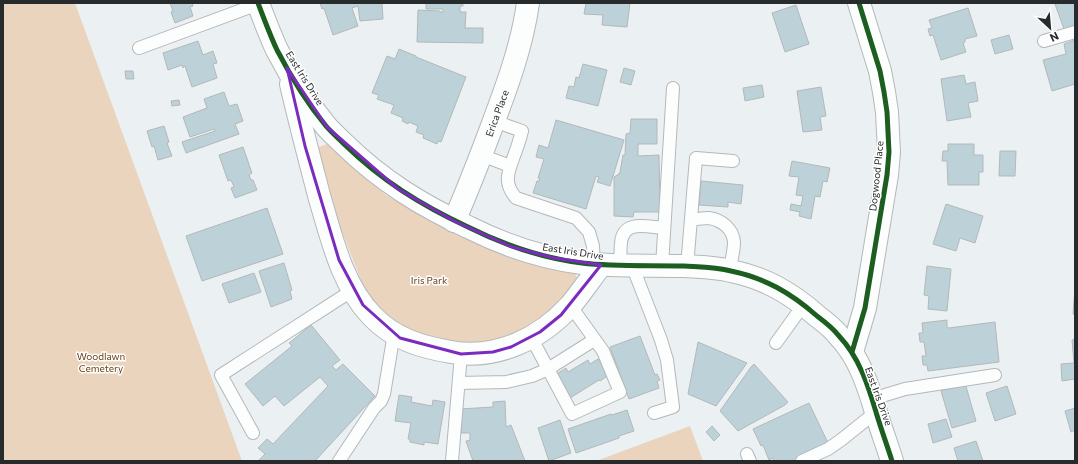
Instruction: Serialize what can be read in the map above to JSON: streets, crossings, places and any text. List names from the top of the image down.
{
  "streets": {
    "street": ["East Iris Drive", "Erica Place", "Dogwood Place"]
  },
  "crossings": [
    ["East Iris Drive", "Erica Place"],
    ["East Iris Drive", "Dogwood Place"]
  ],
  "parks": ["Iris Park", "Woodlawn Cemetery"],
  "north": "bottom right"
}
